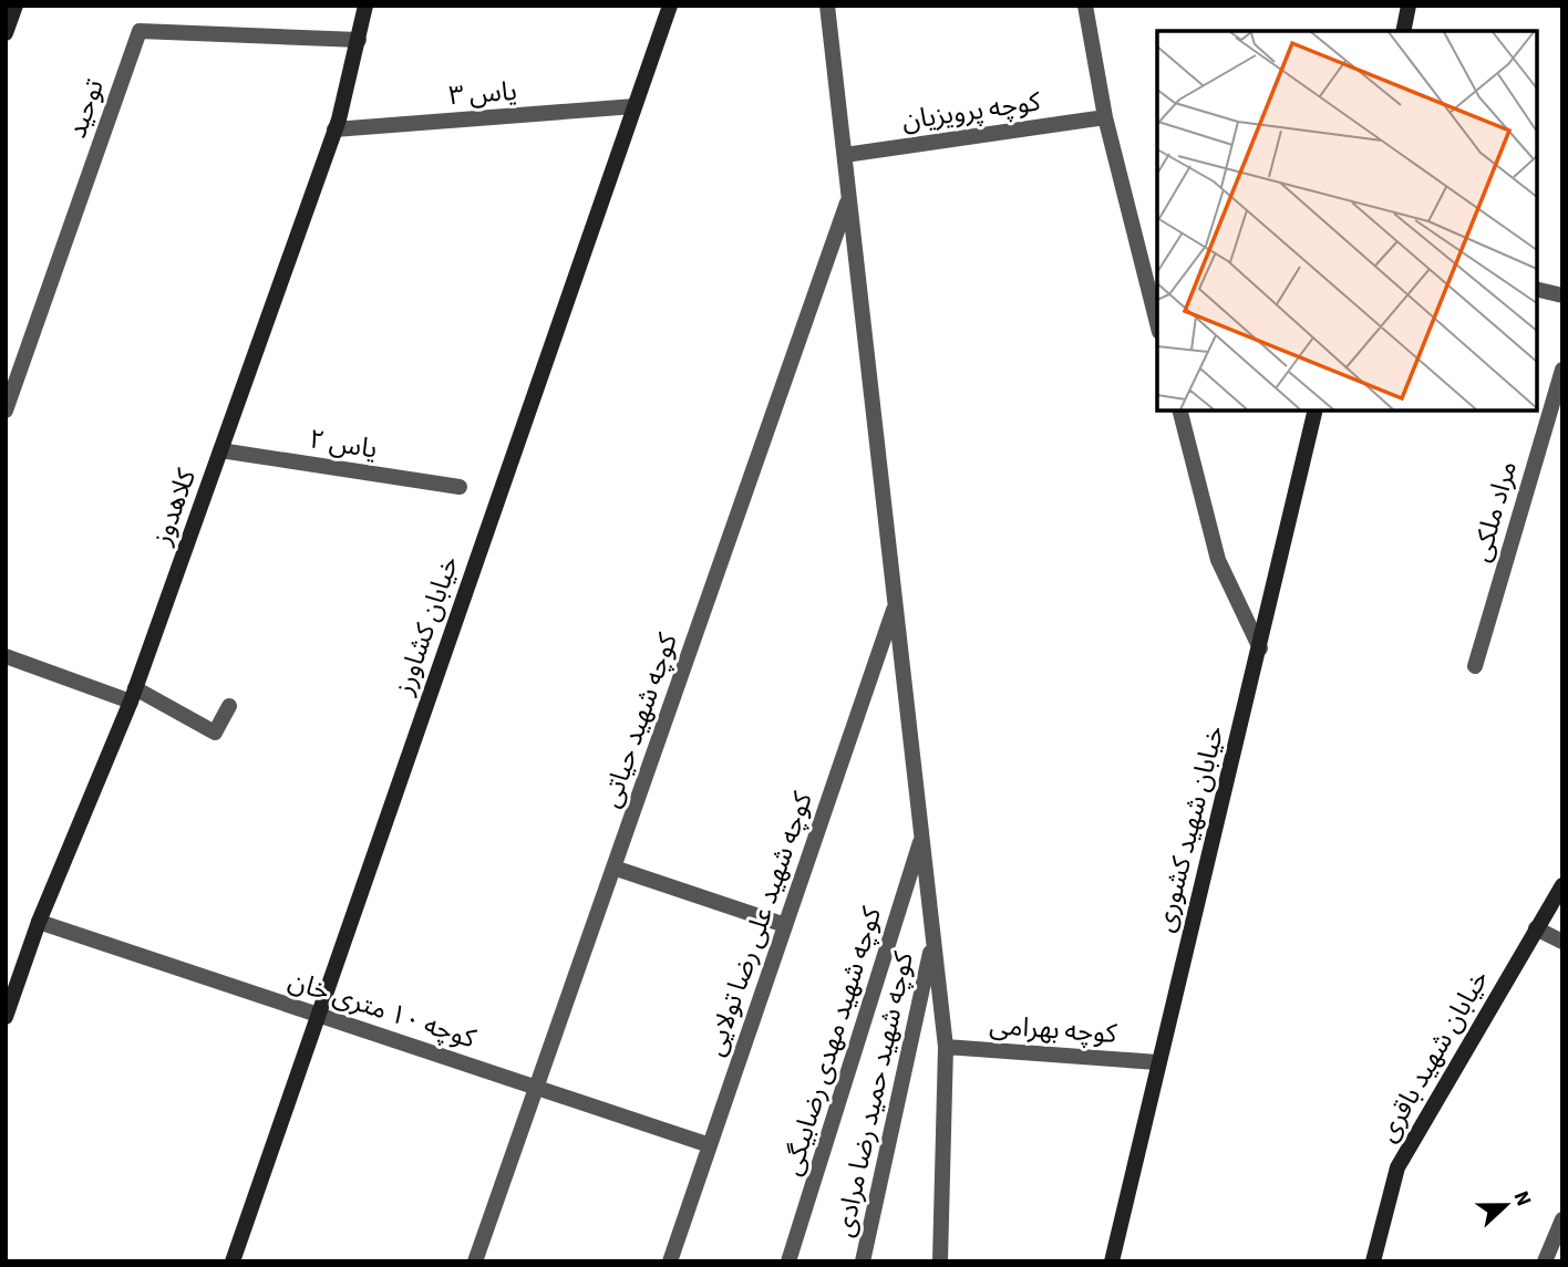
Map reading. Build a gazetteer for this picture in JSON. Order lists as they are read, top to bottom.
{
  "streets": {
    "street": [
      "یاس ۳",
      "توحید",
      "کوچه پرویزیان",
      "یاس ۲",
      "کلاهدوز",
      "مراد ملکی",
      "خیابان کشاورز",
      "کوچه شهید حیاتی",
      "خیابان شهید کشوری",
      "کوچه شهید علی رضا تولایی",
      "کوچه ۱۰ متری خان",
      "کوچه بهرامی",
      "کوچه شهید مهدی رضابیگی",
      "خیابان شهید باقری",
      "کوچه شهید حمید رضا مرادی"
    ]
  },
  "crossings": [
    ["یاس ۳", "کلاهدوز"],
    ["یاس ۳", "خیابان کشاورز"],
    ["توحید", "کلاهدوز"],
    ["یاس ۲", "کلاهدوز"],
    ["کلاهدوز", "کوچه ۱۰ متری خان"],
    ["خیابان کشاورز", "کوچه ۱۰ متری خان"],
    ["کوچه شهید حیاتی", "کوچه ۱۰ متری خان"],
    ["خیابان شهید کشوری", "کوچه بهرامی"],
    ["کوچه شهید علی رضا تولایی", "کوچه ۱۰ متری خان"]
  ],
  "north": "right"
}
